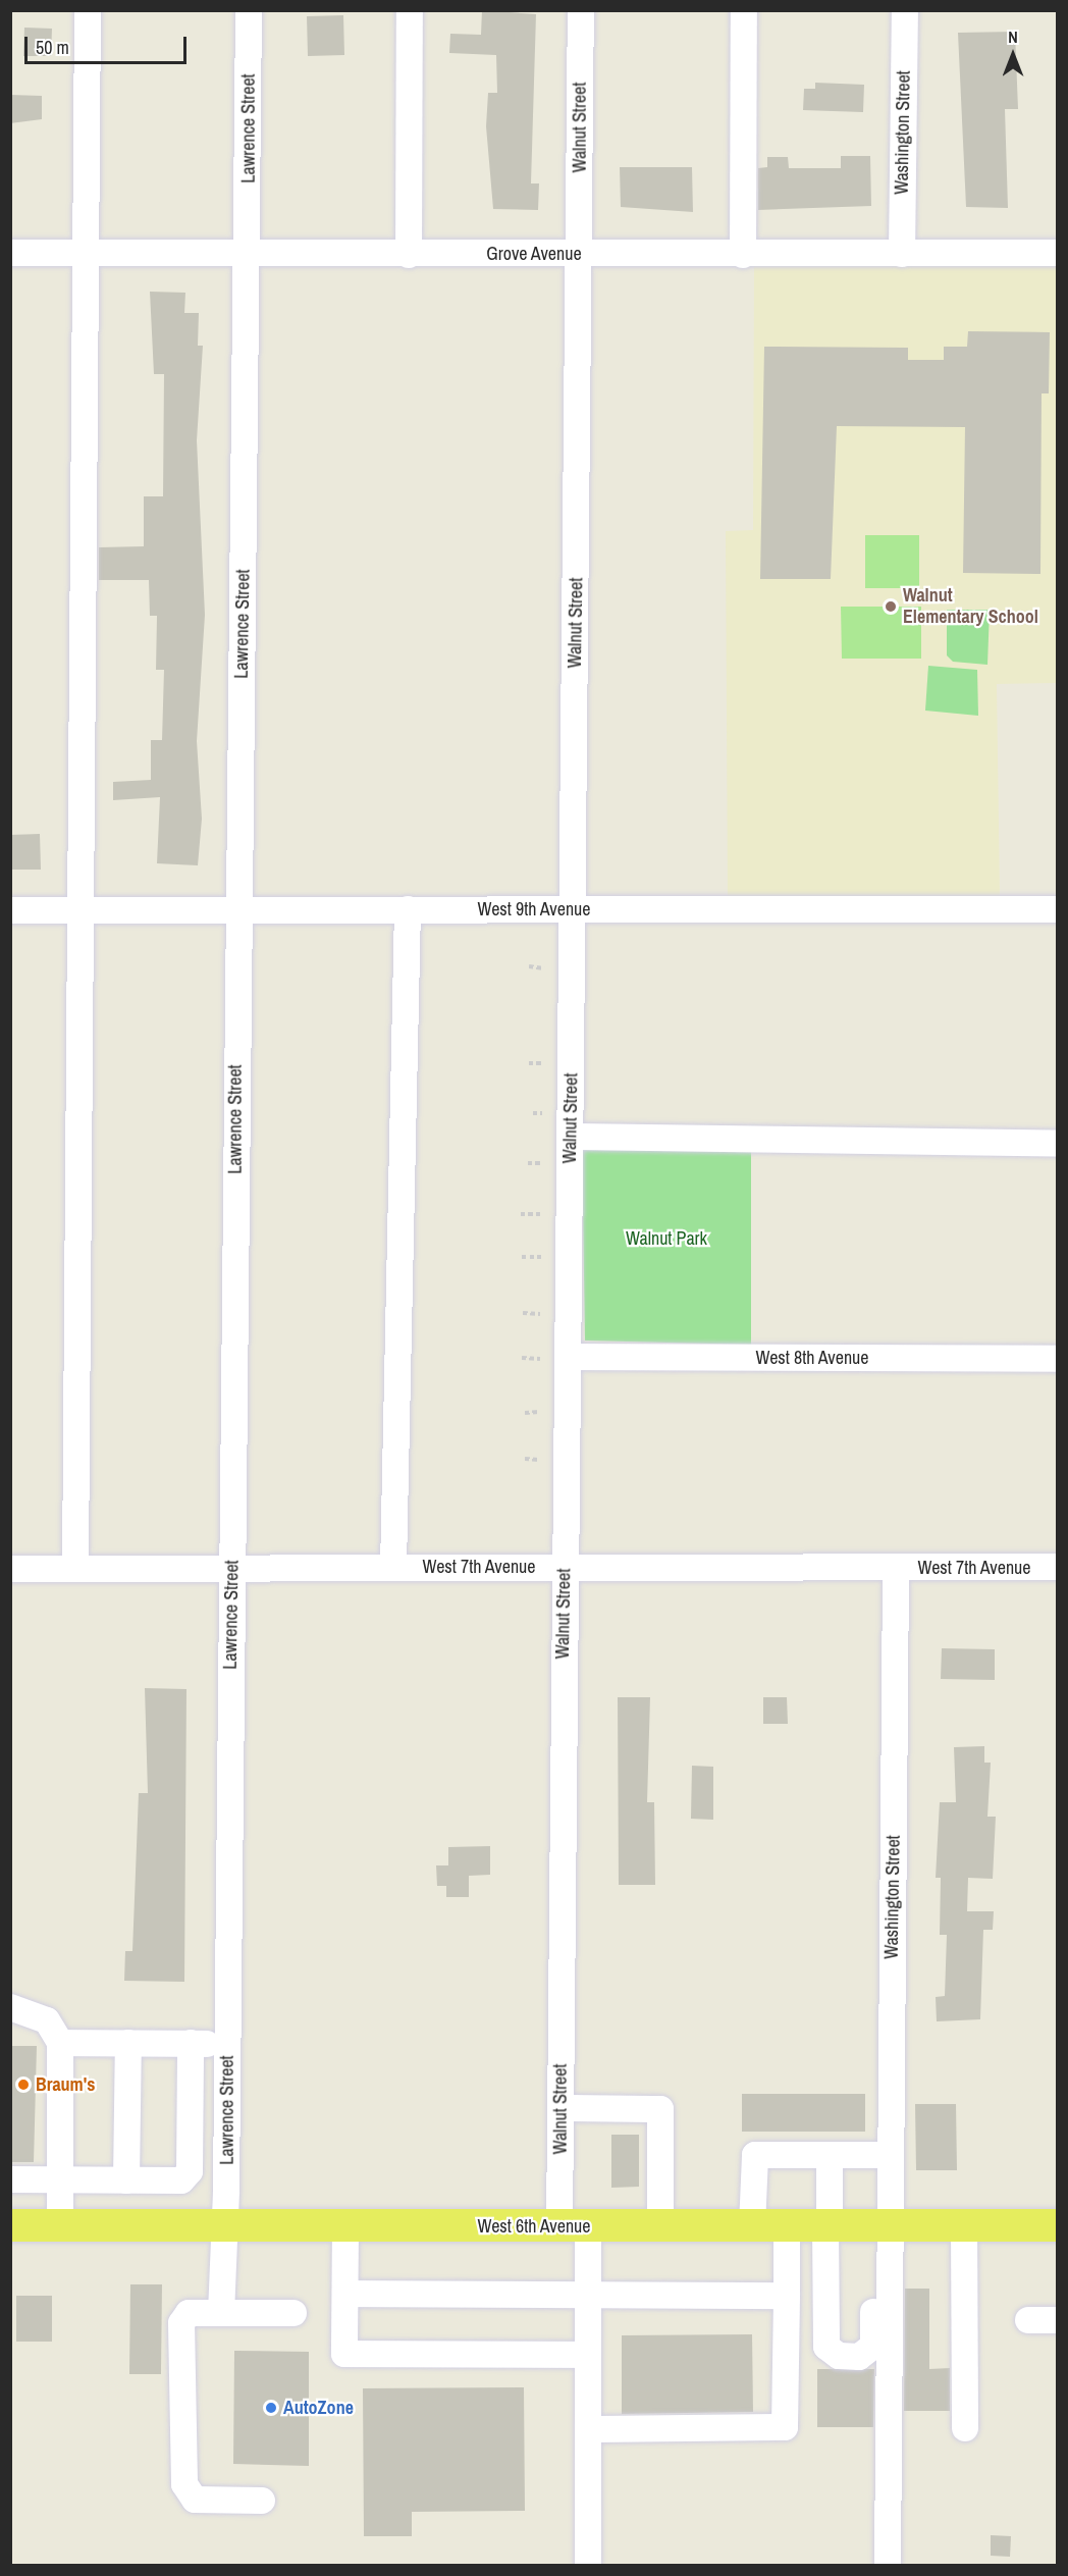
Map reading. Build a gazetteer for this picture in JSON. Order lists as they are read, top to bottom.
{
  "streets": {
    "main road": ["West 6th Avenue"],
    "street": [
      "Walnut Street",
      "Lawrence Street",
      "Washington Street",
      "Grove Avenue",
      "West 9th Avenue",
      "West 8th Avenue",
      "West 7th Avenue"
    ]
  },
  "crossings": [
    ["Walnut Street", "Grove Avenue"],
    ["Walnut Street", "West 9th Avenue"],
    ["Walnut Street", "West 8th Avenue"],
    ["Walnut Street", "West 7th Avenue"],
    ["Walnut Street", "West 6th Avenue"],
    ["Lawrence Street", "Grove Avenue"],
    ["Lawrence Street", "West 9th Avenue"],
    ["Lawrence Street", "West 7th Avenue"],
    ["Lawrence Street", "West 6th Avenue"],
    ["Washington Street", "Grove Avenue"],
    ["Washington Street", "West 7th Avenue"],
    ["Washington Street", "West 6th Avenue"]
  ],
  "parks": ["Walnut Park"],
  "places": ["Walnut Elementary School", "Braum's", "AutoZone"],
  "scale_bar": "50 m",
  "north": "top"
}
